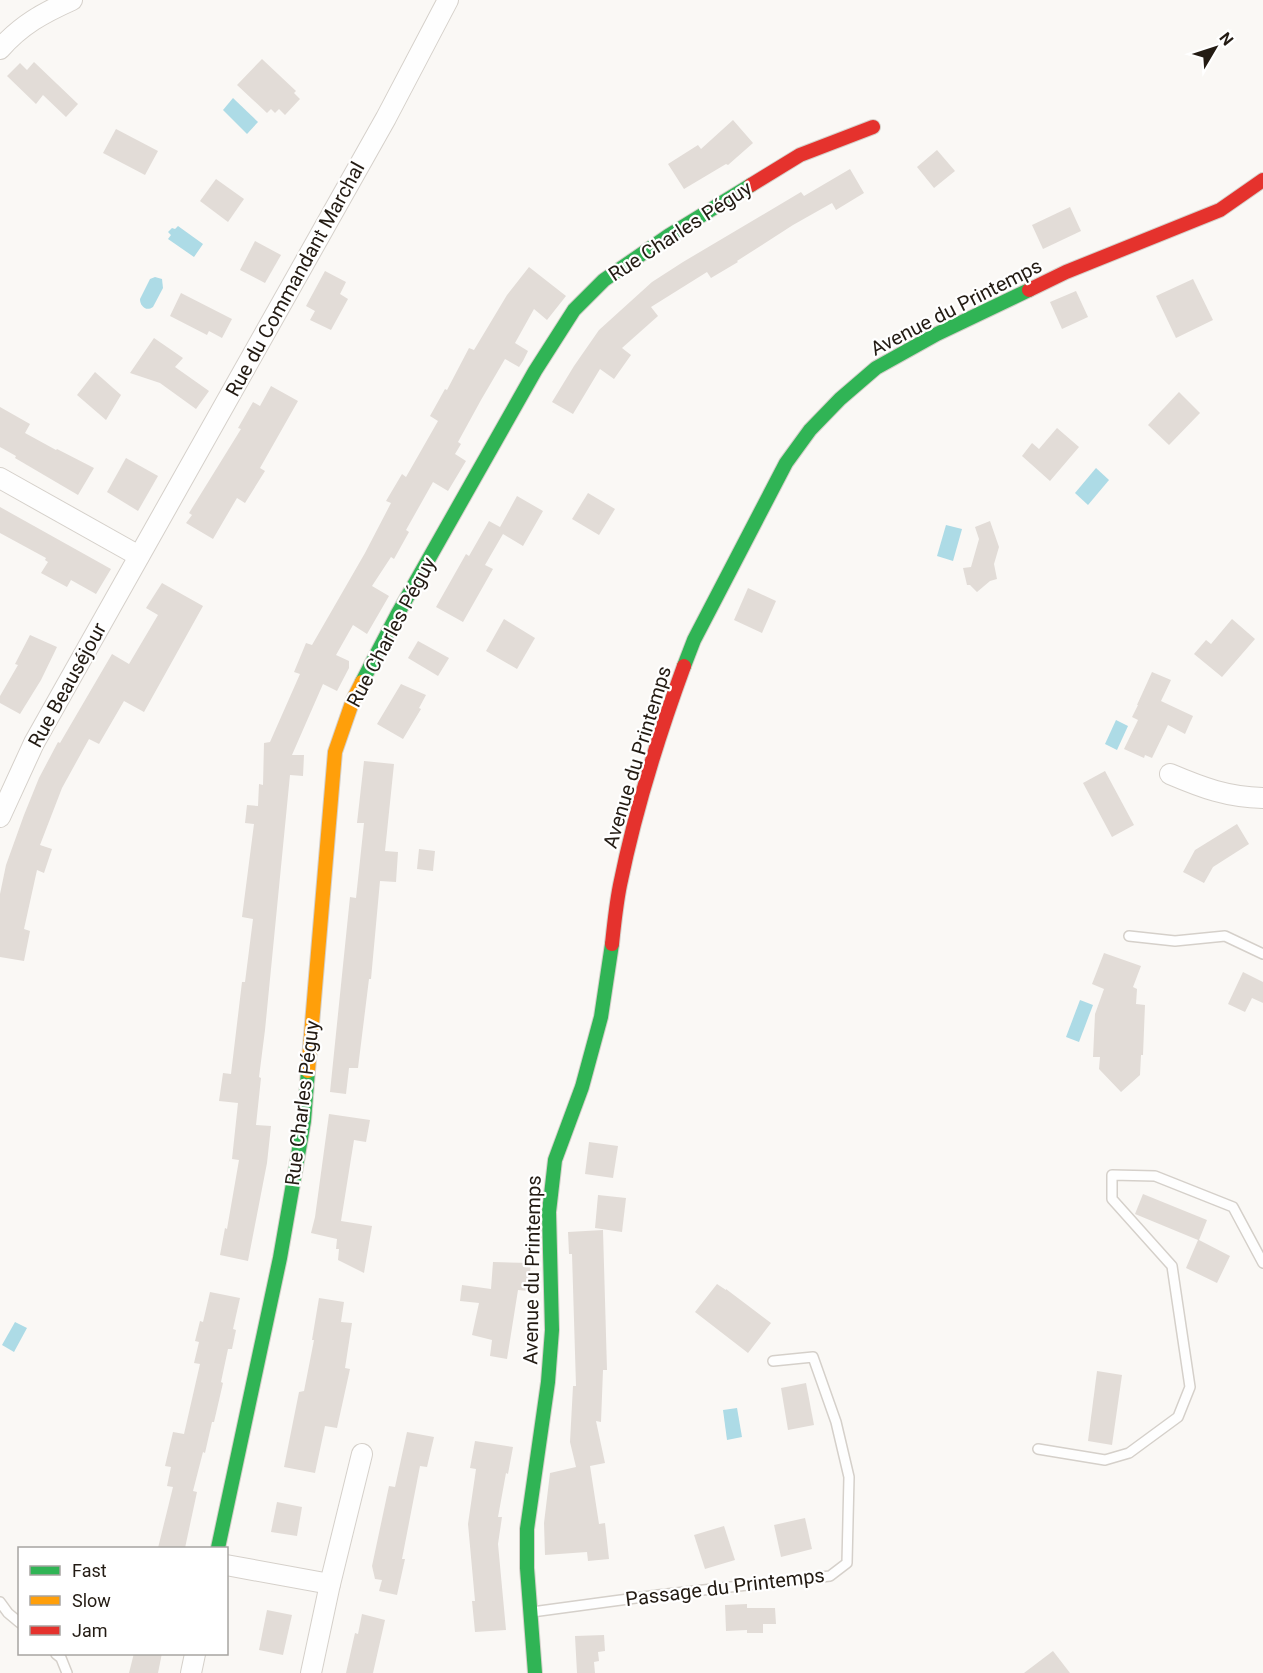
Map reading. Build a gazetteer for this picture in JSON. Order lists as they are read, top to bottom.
{
  "streets": {
    "street": [
      "Rue Charles Péguy",
      "Rue du Commandant Marchal",
      "Avenue du Printemps",
      "Rue Beauséjour"
    ],
    "lane": ["Passage du Printemps"]
  },
  "crossings": [
    ["Rue du Commandant Marchal", "Rue Beauséjour"],
    ["Avenue du Printemps", "Passage du Printemps"]
  ],
  "legend": ["Fast", "Slow", "Jam"],
  "north": "top right"
}
